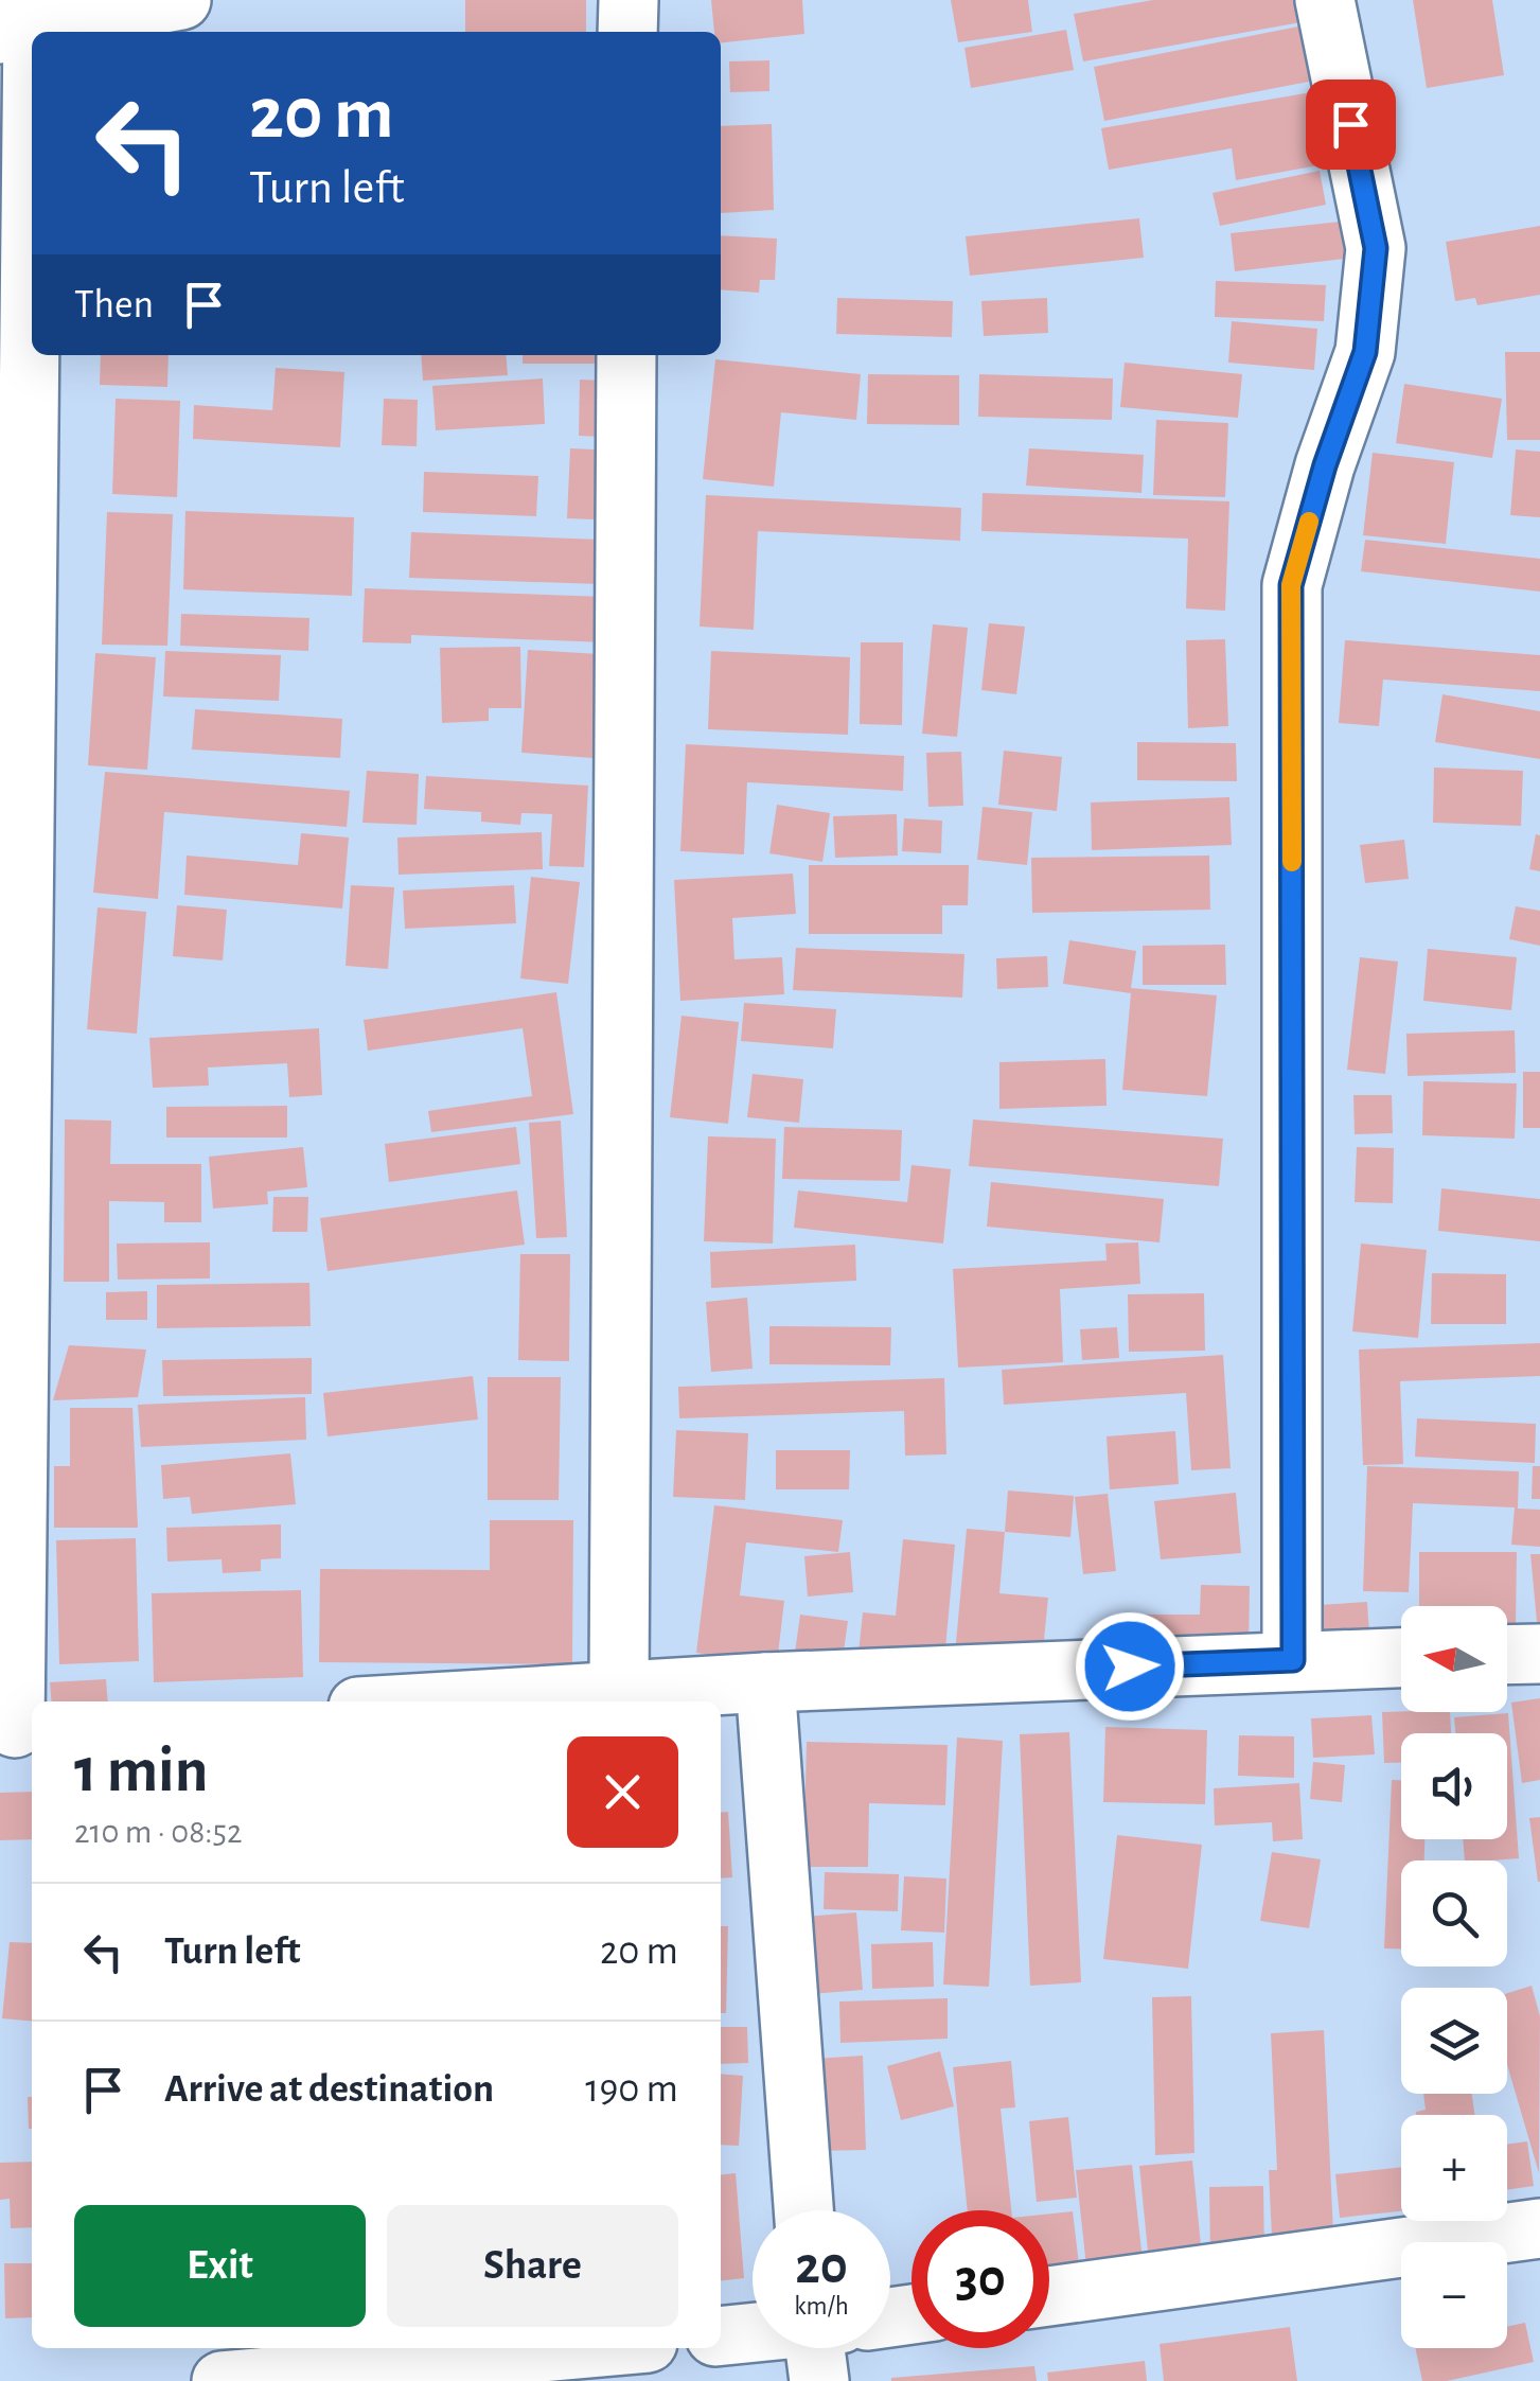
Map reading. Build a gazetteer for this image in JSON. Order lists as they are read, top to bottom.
{
  "north": "left",
  "page": {
    "turn": ["20 m", "Turn left"],
    "then": "Then",
    "map_buttons": ["+", "−"],
    "heading": ["1 min", "210 m · 08:52"],
    "list": [
      {
        "name": "Turn left",
        "value": "20 m"
      },
      {
        "name": "Arrive at destination",
        "value": "190 m"
      }
    ],
    "buttons": ["Exit", "Share"],
    "speed": "20 km/h",
    "limit": "30"
  }
}
